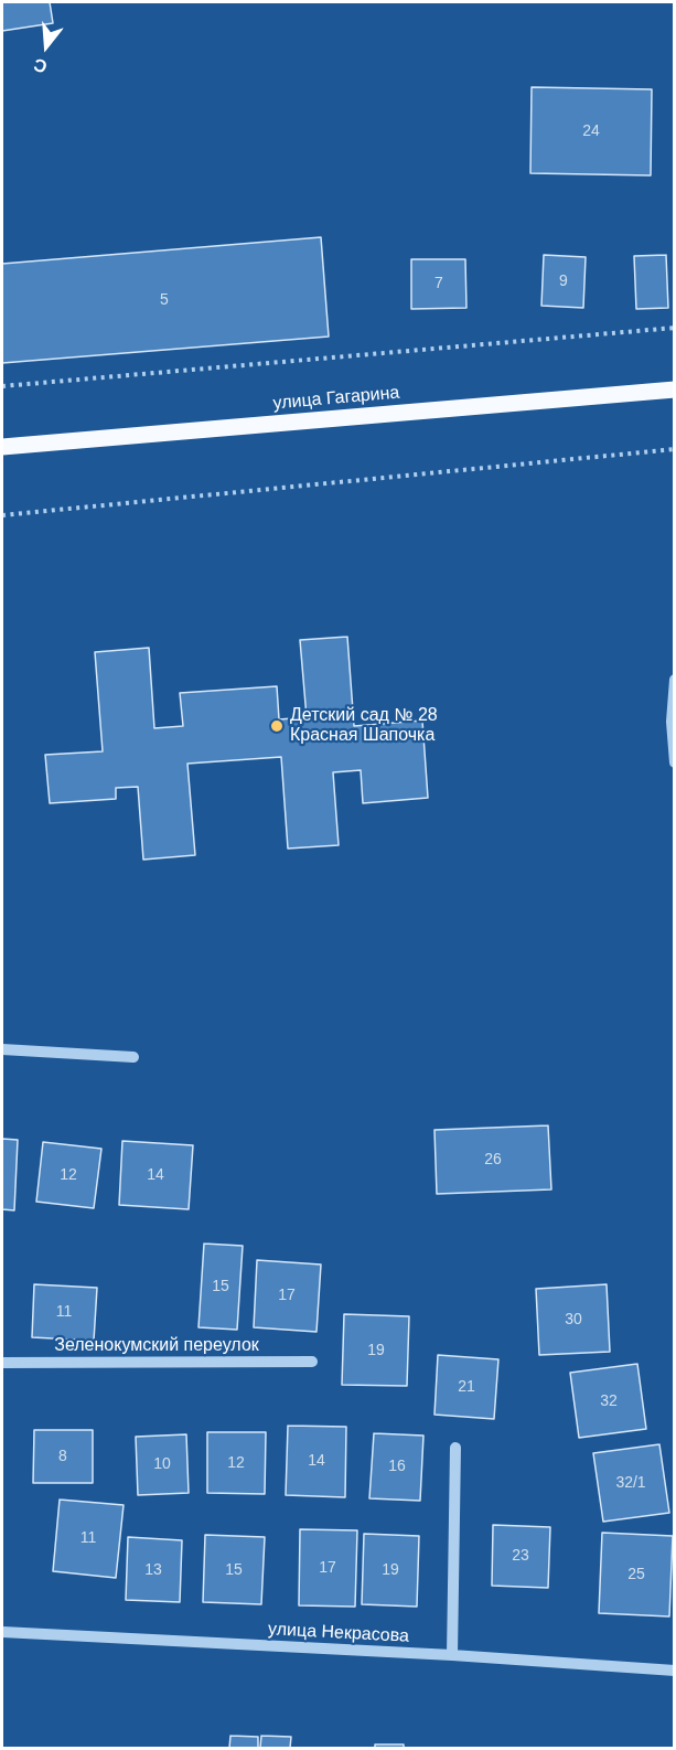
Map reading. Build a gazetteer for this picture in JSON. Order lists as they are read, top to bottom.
{
  "streets": {
    "main road": ["улица Гагарина"],
    "street": ["Зеленокумский переулок", "улица Некрасова"]
  },
  "places": ["Детский сад № 28 Красная Шапочка"],
  "house_numbers": [
    "24",
    "9",
    "7",
    "5",
    "26",
    "12",
    "14",
    "15",
    "17",
    "11",
    "30",
    "19",
    "21",
    "32",
    "8",
    "14",
    "12",
    "10",
    "16",
    "32/1",
    "11",
    "23",
    "17",
    "13",
    "15",
    "19",
    "25"
  ],
  "north": "bottom"
}
